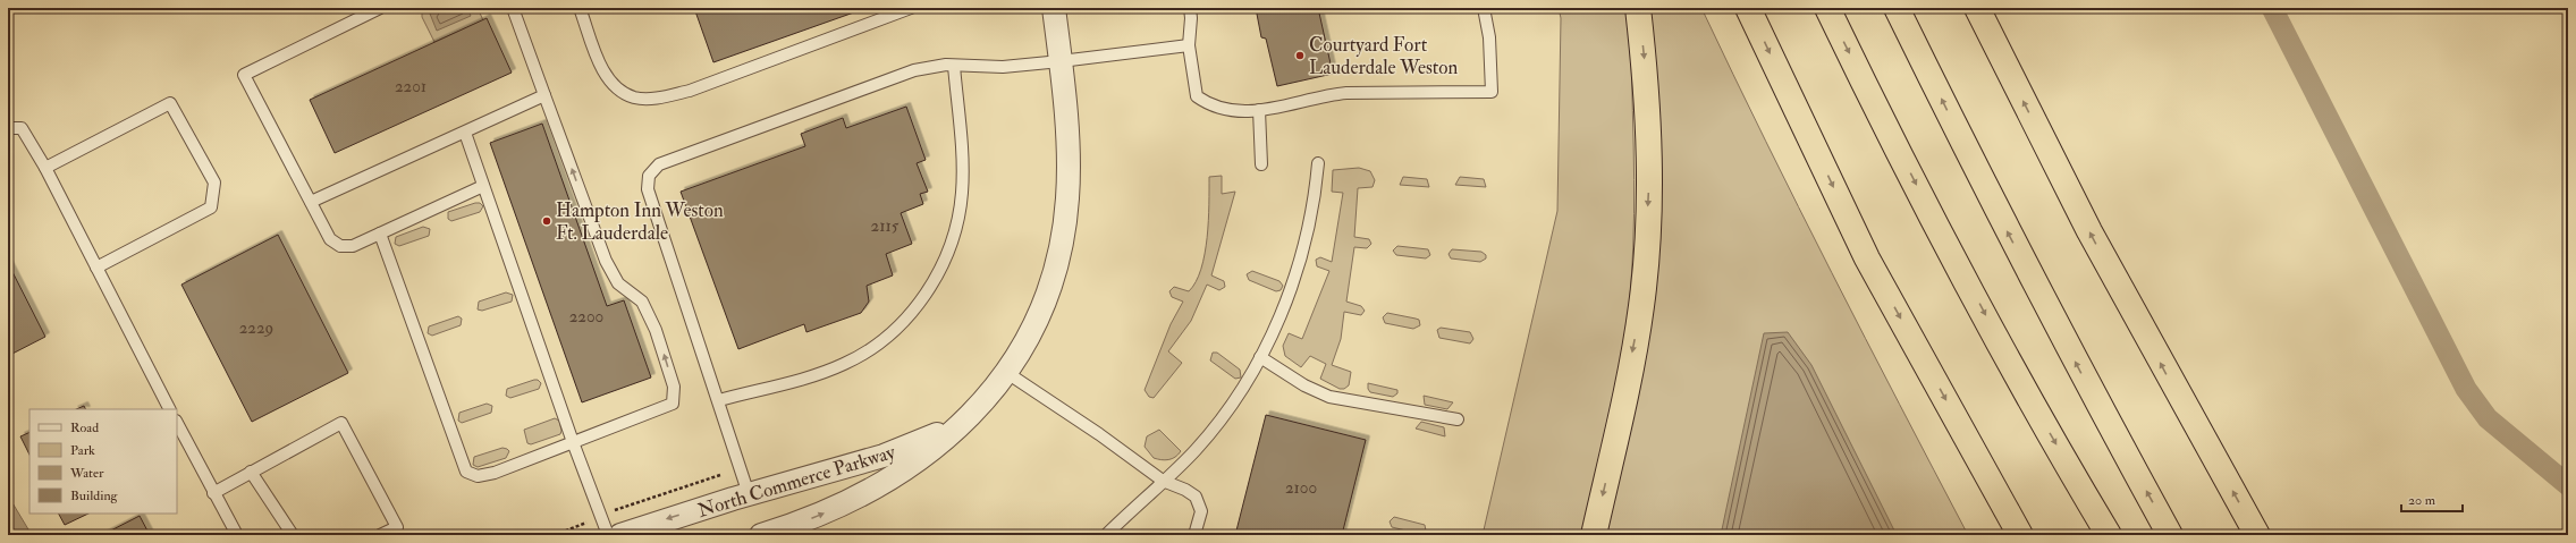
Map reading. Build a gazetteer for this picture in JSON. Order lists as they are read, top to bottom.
{
  "streets": {
    "street": ["North Commerce Parkway"]
  },
  "places": ["Courtyard Fort Lauderdale Weston", "Hampton Inn Weston Ft. Lauderdale"],
  "house_numbers": [
    "2201",
    "2115",
    "2200",
    "2229",
    "2100"
  ],
  "legend": [
    "Road",
    "Park",
    "Water",
    "Building"
  ],
  "scale_bar": "20 m"
}
